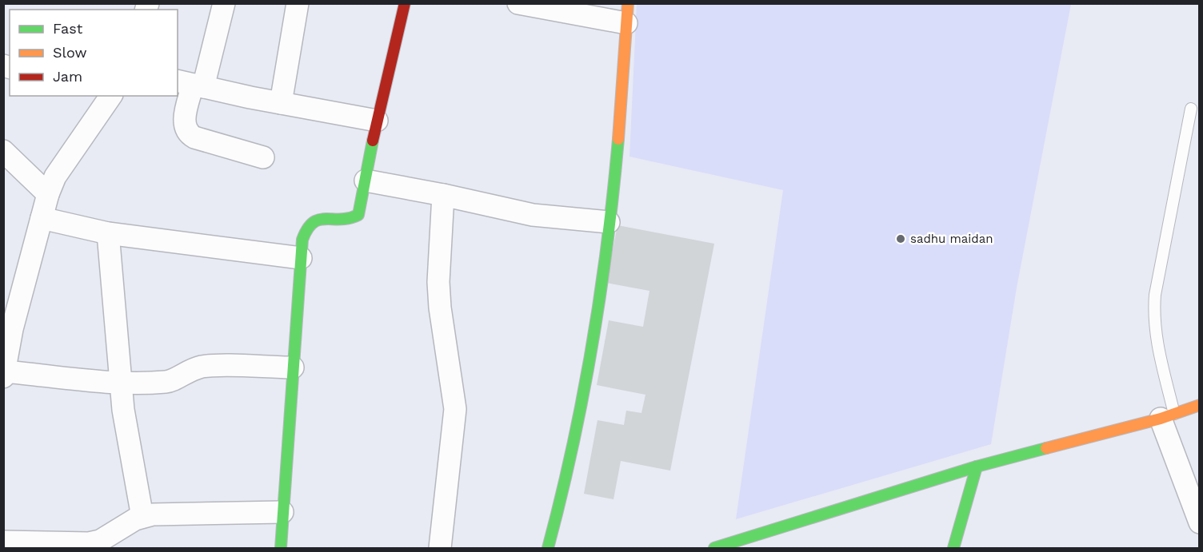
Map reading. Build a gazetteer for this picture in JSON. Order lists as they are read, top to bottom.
{
  "places": ["sadhu maidan"],
  "legend": ["Fast", "Slow", "Jam"]
}
